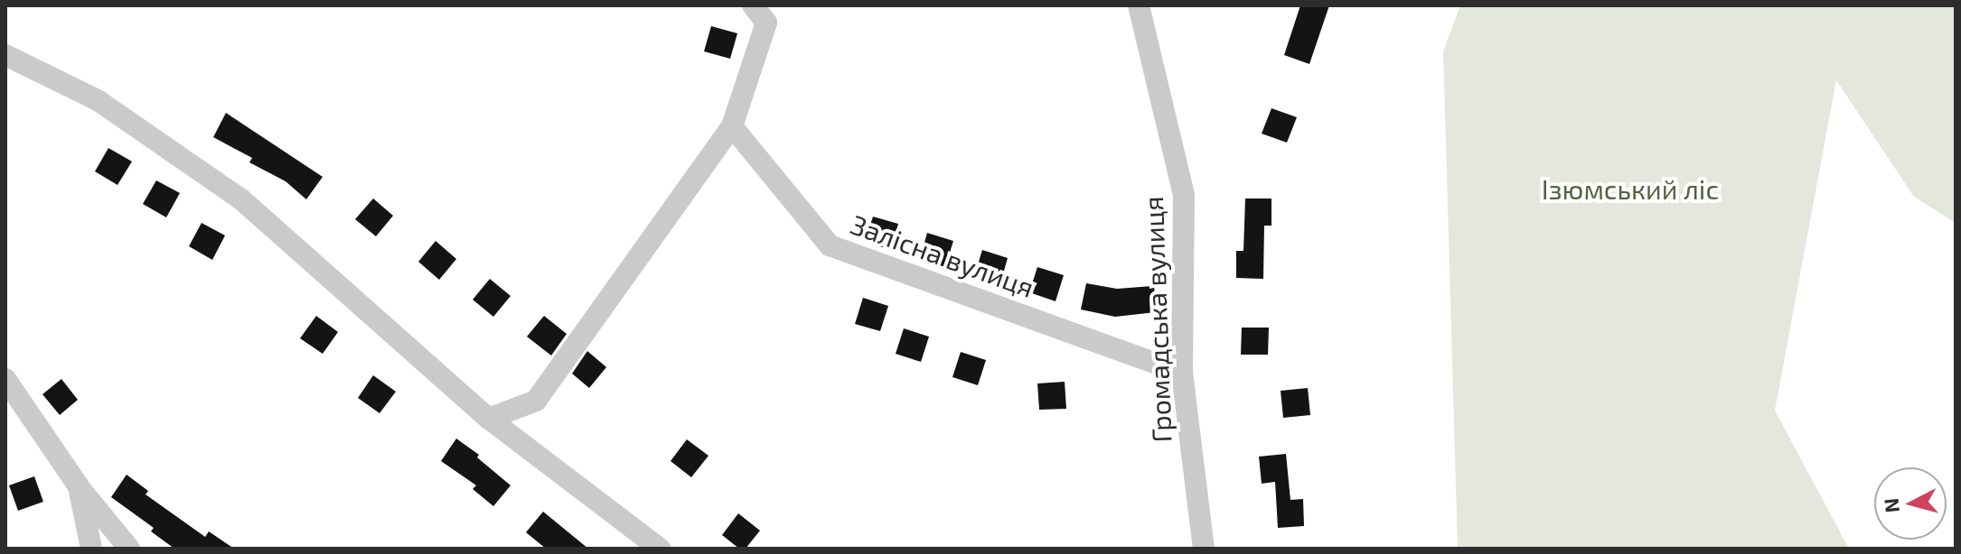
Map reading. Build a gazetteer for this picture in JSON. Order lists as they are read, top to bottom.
{
  "streets": {
    "street": ["Залісна вулиця", "Громадська вулиця"]
  },
  "crossings": [
    ["Залісна вулиця", "Громадська вулиця"]
  ],
  "parks": ["Ізюмський ліс"],
  "north": "left"
}
